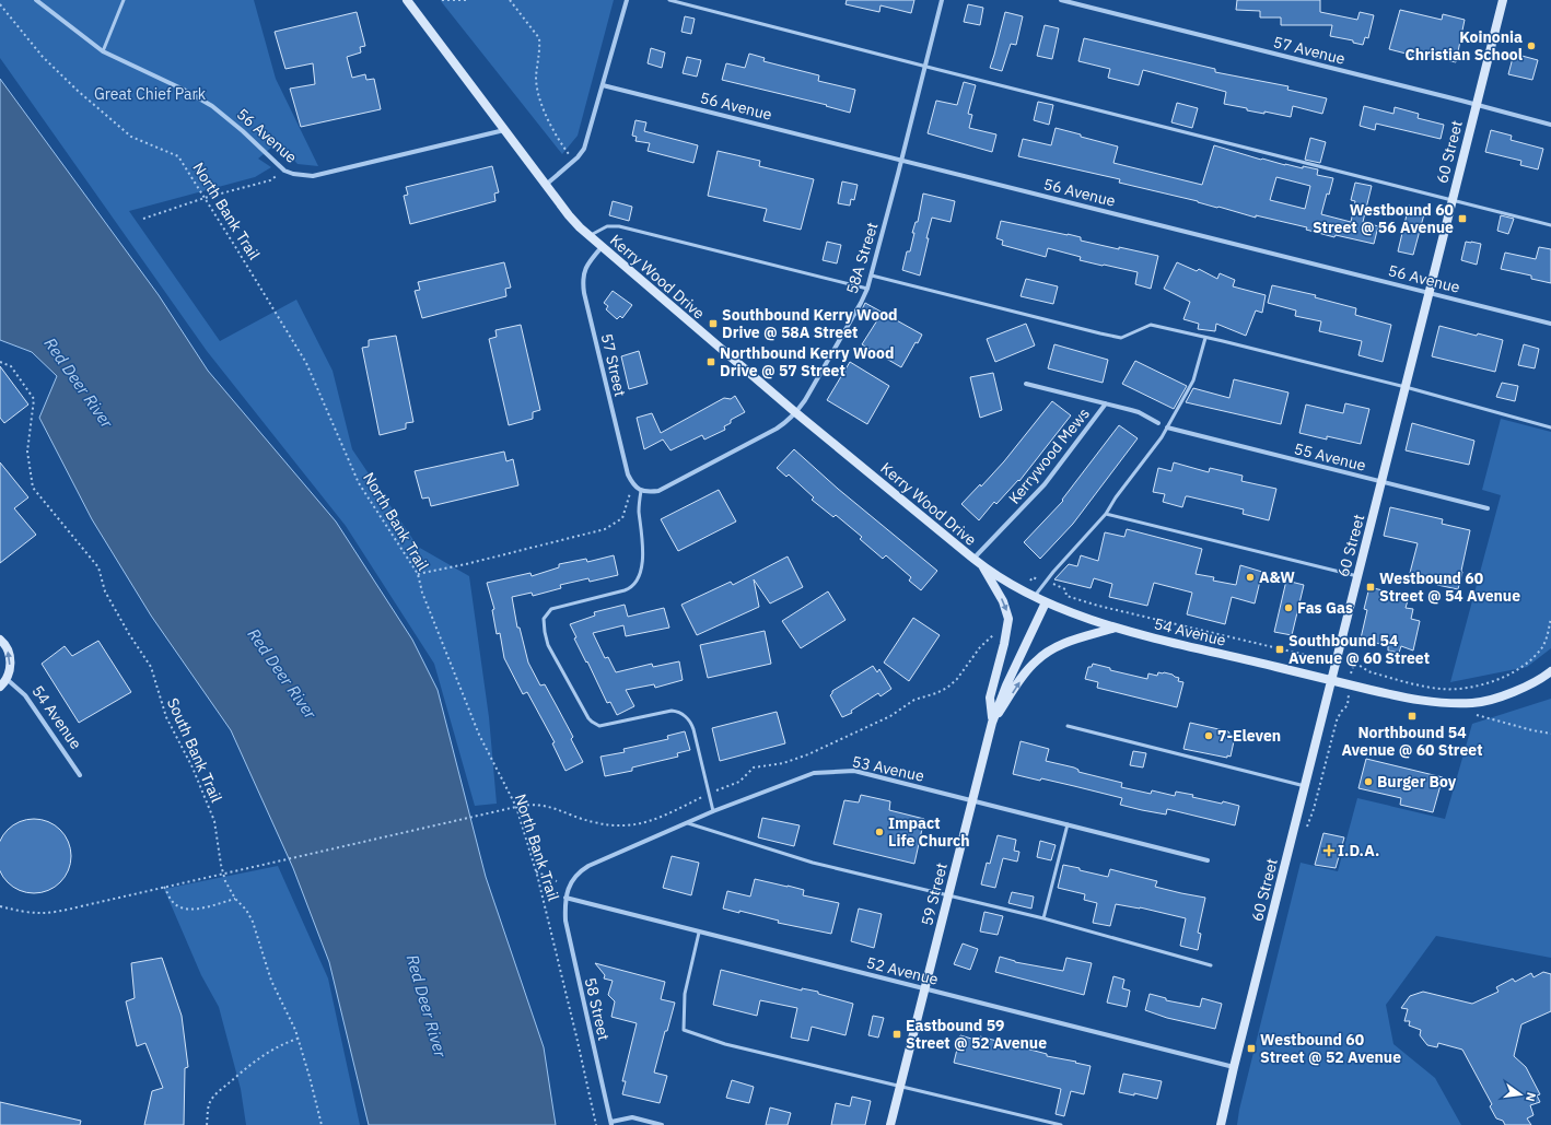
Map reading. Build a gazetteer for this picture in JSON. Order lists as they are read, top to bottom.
{
  "streets": {
    "street": [
      "57 Avenue",
      "56 Avenue",
      "60 Street",
      "58A Street",
      "Kerry Wood Drive",
      "57 Street",
      "Kerrywood Mews",
      "55 Avenue",
      "54 Avenue",
      "53 Avenue",
      "59 Street",
      "52 Avenue",
      "58 Street"
    ],
    "path": ["North Bank Trail", "South Bank Trail"]
  },
  "crossings": [
    ["57 Avenue", "60 Street"],
    ["56 Avenue", "60 Street"],
    ["56 Avenue", "58A Street"],
    ["56 Avenue", "Kerry Wood Drive"],
    ["60 Street", "55 Avenue"],
    ["60 Street", "54 Avenue"],
    ["60 Street", "52 Avenue"],
    ["58A Street", "Kerry Wood Drive"],
    ["58A Street", "57 Street"],
    ["Kerry Wood Drive", "57 Street"],
    ["Kerry Wood Drive", "Kerrywood Mews"],
    ["Kerry Wood Drive", "54 Avenue"],
    ["Kerry Wood Drive", "59 Street"],
    ["54 Avenue", "59 Street"],
    ["53 Avenue", "59 Street"],
    ["53 Avenue", "52 Avenue"],
    ["53 Avenue", "58 Street"],
    ["59 Street", "52 Avenue"],
    ["52 Avenue", "58 Street"]
  ],
  "water": ["Red Deer River"],
  "parks": ["Great Chief Park"],
  "places": {
    "other": [
      "Koinonia Christian School",
      "A&W",
      "Fas Gas",
      "7-Eleven",
      "Burger Boy",
      "Impact Life Church"
    ],
    "transit": [
      "Westbound 60 Street @ 56 Avenue",
      "Southbound Kerry Wood Drive @ 58A Street",
      "Northbound Kerry Wood Drive @ 57 Street",
      "Westbound 60 Street @ 54 Avenue",
      "Southbound 54 Avenue @ 60 Street",
      "Northbound 54 Avenue @ 60 Street",
      "Eastbound 59 Street @ 52 Avenue",
      "Westbound 60 Street @ 52 Avenue"
    ],
    "health": ["I.D.A."]
  },
  "north": "right"
}
